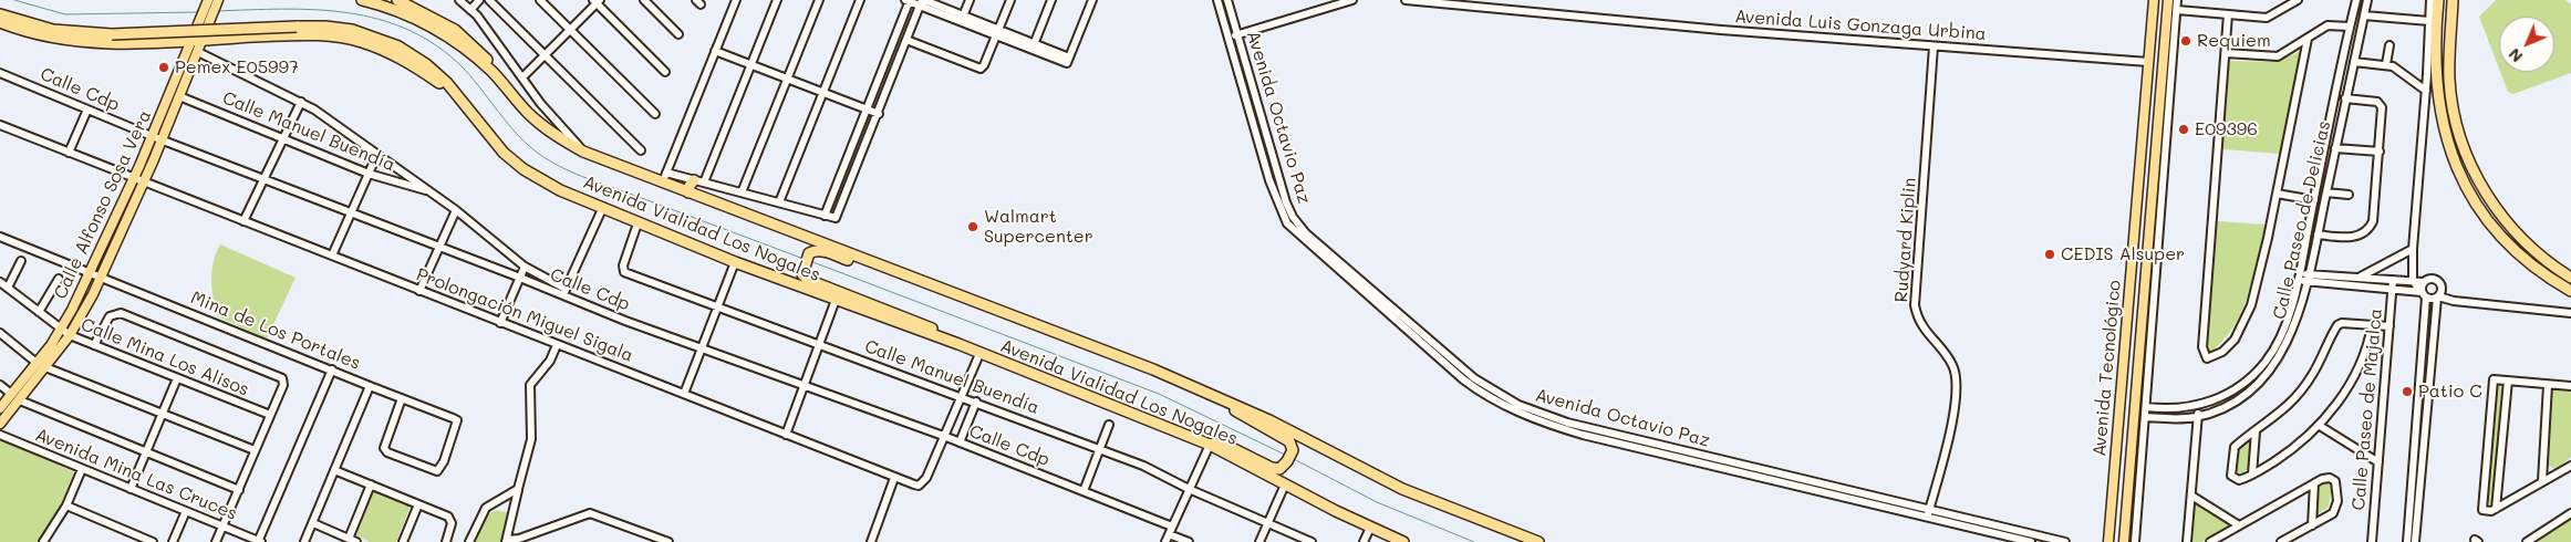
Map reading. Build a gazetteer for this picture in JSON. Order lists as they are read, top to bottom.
{
  "streets": {
    "highway": ["Avenida Vialidad Los Nogales"],
    "main road": ["Calle Alfonso Sosa Vera", "Avenida Tecnológico"],
    "street": [
      "Avenida Luis Gonzaga Urbina",
      "Calle Cdp",
      "Avenida Octavio Paz",
      "Calle Manuel Buendía",
      "Calle Paseo de Delicias",
      "Rudyard Kiplin",
      "Prolongación Miguel Sigala",
      "Mina de Los Portales",
      "Calle Mina Los Alisos",
      "Calle Paseo de Majalca",
      "Avenida Mina Las Cruces"
    ]
  },
  "crossings": [
    ["Avenida Luis Gonzaga Urbina", "Rudyard Kiplin"],
    ["Avenida Luis Gonzaga Urbina", "Avenida Tecnológico"],
    ["Calle Cdp", "Calle Alfonso Sosa Vera"],
    ["Calle Cdp", "Prolongación Miguel Sigala"],
    ["Avenida Octavio Paz", "Rudyard Kiplin"],
    ["Calle Manuel Buendía", "Calle Alfonso Sosa Vera"],
    ["Calle Manuel Buendía", "Avenida Vialidad Los Nogales"],
    ["Calle Alfonso Sosa Vera", "Prolongación Miguel Sigala"],
    ["Calle Alfonso Sosa Vera", "Mina de Los Portales"],
    ["Calle Alfonso Sosa Vera", "Calle Mina Los Alisos"]
  ],
  "places": [
    "Requiem",
    "Pemex E05997",
    "E09396",
    "Walmart Supercenter",
    "CEDIS Alsuper",
    "Patio C"
  ],
  "north": "bottom left"
}
